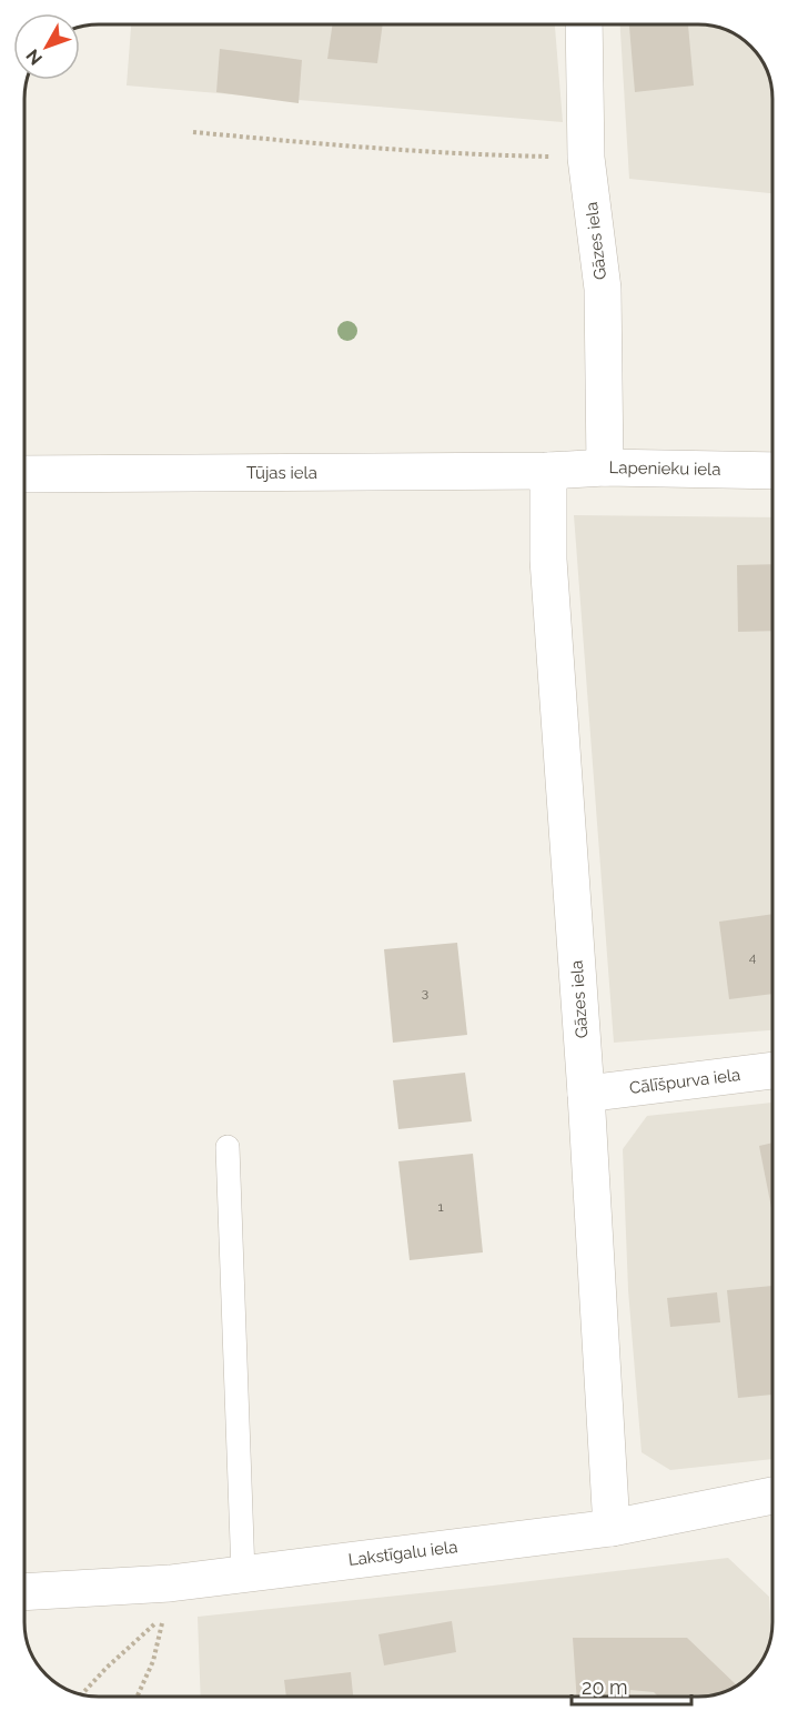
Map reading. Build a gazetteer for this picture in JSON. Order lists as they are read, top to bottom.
{
  "streets": {
    "street": [
      "Gāzes iela",
      "Lapenieku iela",
      "Tūjas iela",
      "Cālīšpurva iela",
      "Lakstīgalu iela"
    ]
  },
  "crossings": [
    ["Gāzes iela", "Lapenieku iela"],
    ["Gāzes iela", "Tūjas iela"],
    ["Gāzes iela", "Cālīšpurva iela"],
    ["Gāzes iela", "Lakstīgalu iela"],
    ["Lapenieku iela", "Tūjas iela"]
  ],
  "house_numbers": ["4", "3", "1"],
  "scale_bar": "20 m",
  "north": "bottom left"
}
